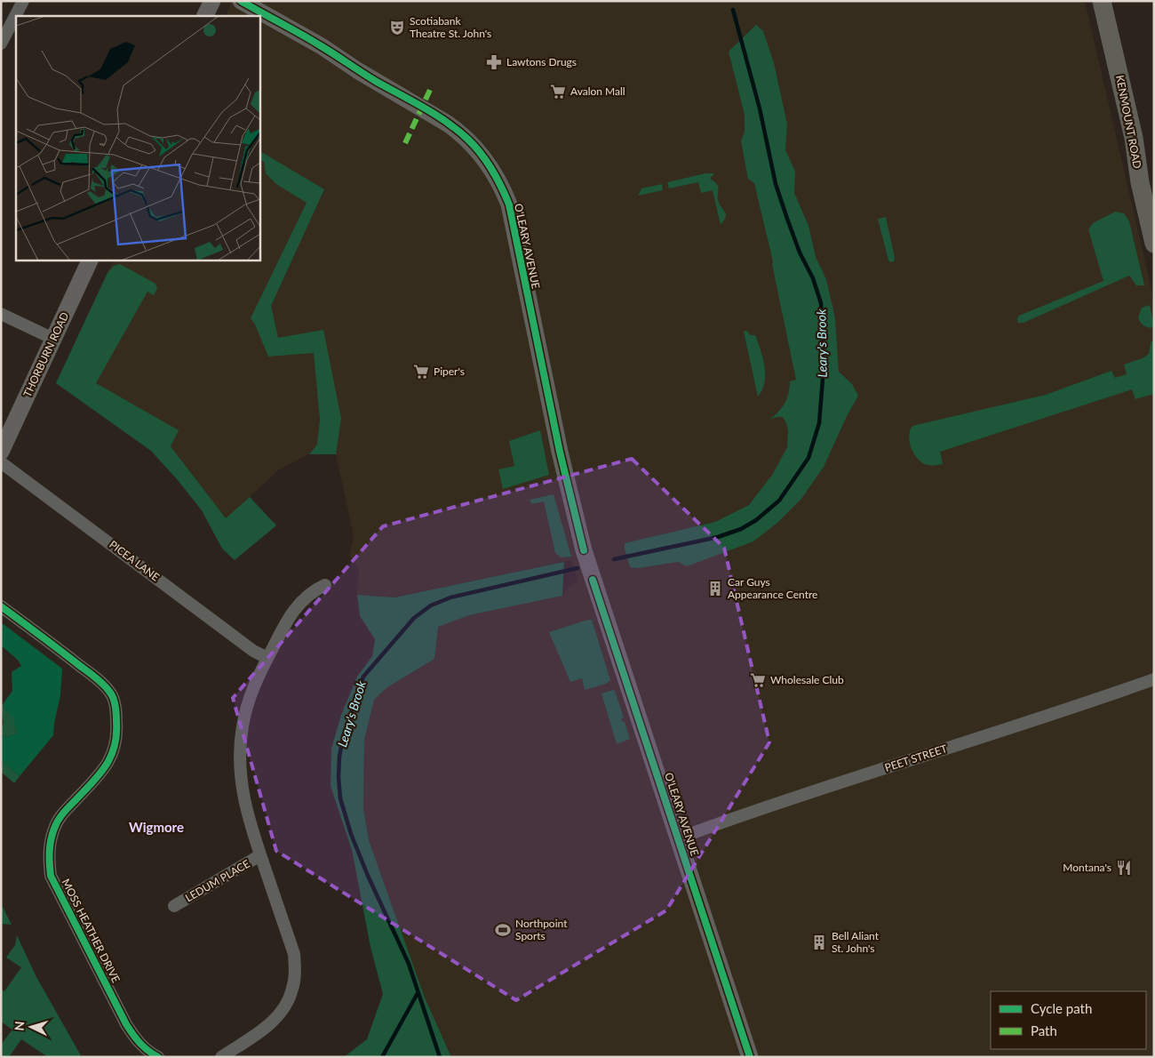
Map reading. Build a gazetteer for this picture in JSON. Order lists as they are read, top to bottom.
{
  "streets": {
    "main road": ["KENMOUNT ROAD"],
    "street": [
      "O'LEARY AVENUE",
      "THORBURN ROAD",
      "PICEA LANE",
      "PEET STREET",
      "LEDUM PLACE",
      "MOSS HEATHER DRIVE"
    ]
  },
  "crossings": [
    ["O'LEARY AVENUE", "PEET STREET"]
  ],
  "districts": ["Wigmore"],
  "water": ["Leary's Brook"],
  "places": {
    "theatre": ["Scotiabank Theatre St. John's"],
    "pharmacy": ["Lawtons Drugs"],
    "supermarket": ["Avalon Mall", "Piper's", "Wholesale Club"],
    "building": ["Car Guys Appearance Centre", "Bell Aliant St. John's"],
    "restaurant": ["Montana's"],
    "sports": ["Northpoint Sports"]
  },
  "legend": ["Cycle path", "Path"],
  "north": "left"
}
